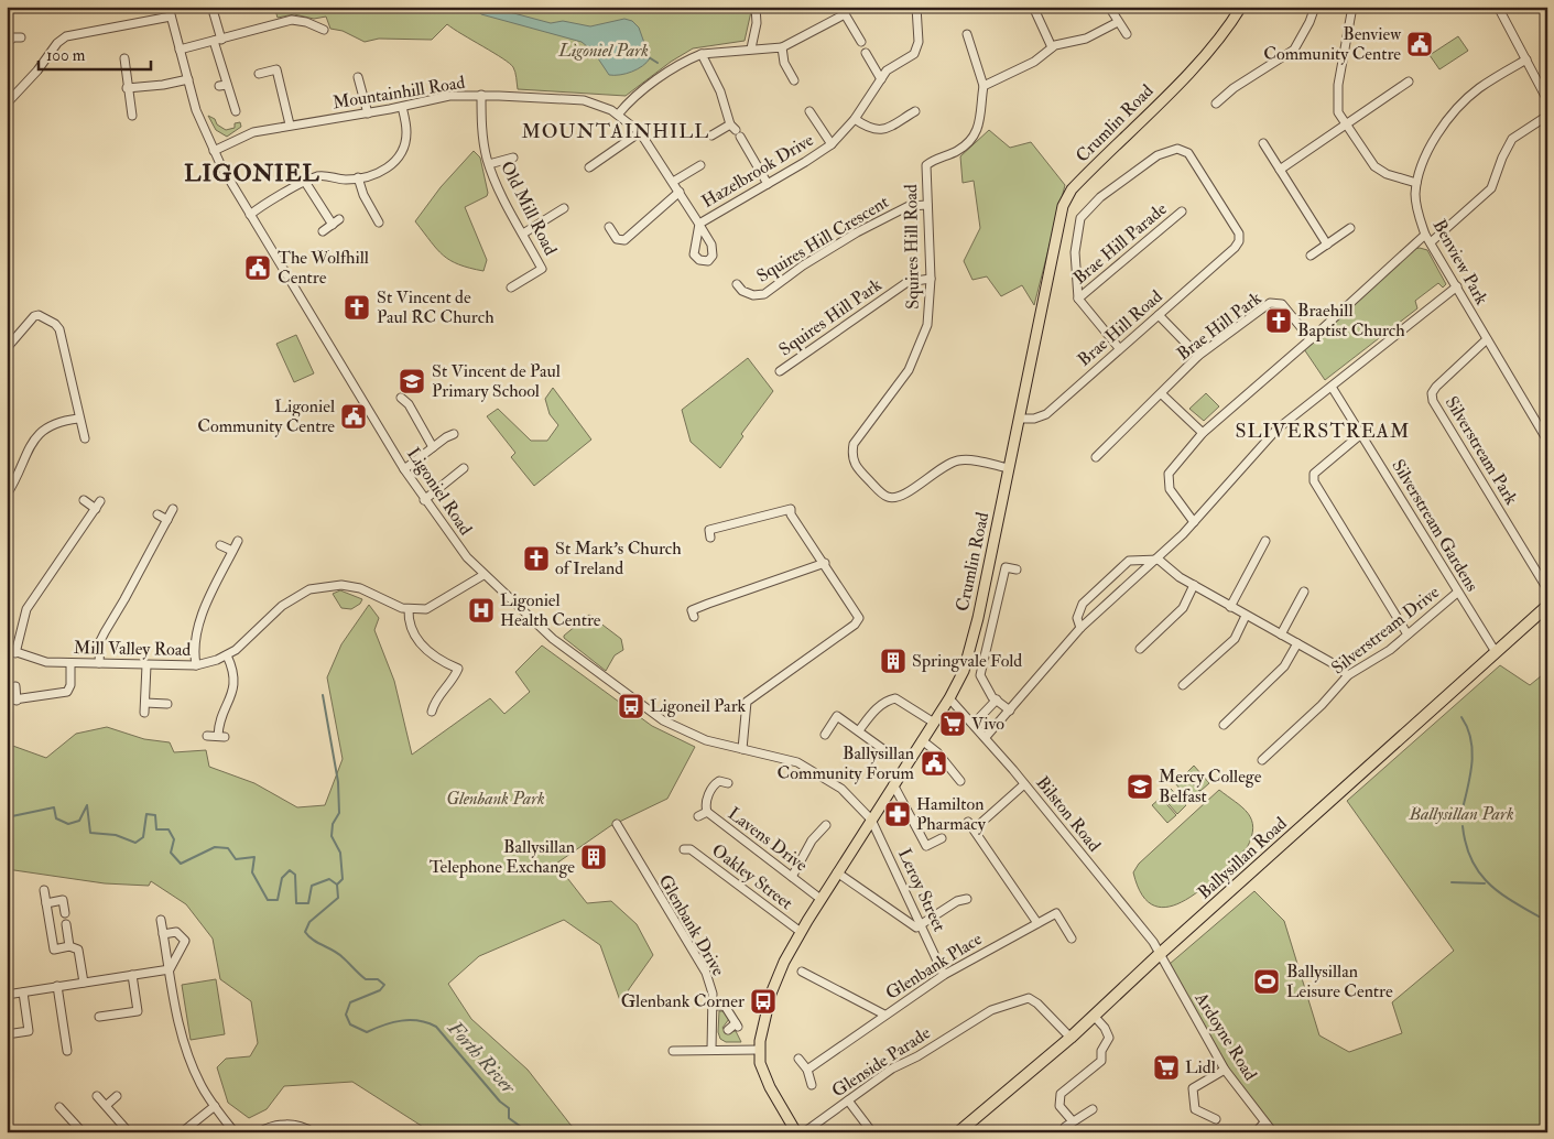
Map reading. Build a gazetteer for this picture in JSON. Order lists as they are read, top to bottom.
{
  "streets": {
    "highway": ["Ballysillan Road"],
    "main road": ["Crumlin Road"],
    "street": [
      "Mountainhill Road",
      "Hazelbrook Drive",
      "Old Mill Road",
      "Squires Hill Crescent",
      "Brae Hill Parade",
      "Squires Hill Road",
      "Benview Park",
      "Squires Hill Park",
      "Brae Hill Park",
      "Brae Hill Road",
      "Silverstream Park",
      "Ligoniel Road",
      "Silverstream Gardens",
      "Silverstream Drive",
      "Mill Valley Road",
      "Bilston Road",
      "Lavens Drive",
      "Oakley Street",
      "Leroy Street",
      "Glenbank Drive",
      "Glenbank Place",
      "Ardoyne Road",
      "Glenside Parade"
    ]
  },
  "crossings": [
    ["Mountainhill Road", "Hazelbrook Drive"],
    ["Mountainhill Road", "Old Mill Road"],
    ["Mountainhill Road", "Ligoniel Road"],
    ["Crumlin Road", "Squires Hill Road"],
    ["Crumlin Road", "Brae Hill Road"],
    ["Crumlin Road", "Ligoniel Road"],
    ["Crumlin Road", "Bilston Road"],
    ["Crumlin Road", "Lavens Drive"],
    ["Crumlin Road", "Oakley Street"],
    ["Crumlin Road", "Leroy Street"],
    ["Squires Hill Crescent", "Squires Hill Road"],
    ["Brae Hill Parade", "Brae Hill Road"],
    ["Squires Hill Road", "Squires Hill Park"],
    ["Benview Park", "Silverstream Park"],
    ["Ligoniel Road", "Leroy Street"],
    ["Silverstream Gardens", "Silverstream Drive"],
    ["Silverstream Gardens", "Ballysillan Road"],
    ["Bilston Road", "Ballysillan Road"],
    ["Bilston Road", "Ardoyne Road"],
    ["Ballysillan Road", "Ardoyne Road"],
    ["Ballysillan Road", "Glenside Parade"],
    ["Leroy Street", "Glenbank Place"]
  ],
  "districts": ["MOUNTAINHILL", "LIGONIEL", "SLIVERSTREAM"],
  "water": ["Forth River"],
  "parks": ["Ligoniel Park", "Glenbank Park", "Ballysillan Park"],
  "places": {
    "public building": [
      "Benview Community Centre",
      "The Wolfhill Centre",
      "Ligoniel Community Centre",
      "Ballysillan Community Forum"
    ],
    "church": ["St Vincent de Paul RC Church", "Braehill Baptist Church", "St Mark's Church of Ireland"],
    "school or university": ["St Vincent de Paul Primary School", "Mercy College Belfast"],
    "hospital": ["Ligoniel Health Centre"],
    "building": ["Springvale Fold", "Ballysillan Telephone Exchange"],
    "bus stop": ["Ligoneil Park", "Glenbank Corner"],
    "supermarket": ["Vivo", "Lidl"],
    "pharmacy": ["Hamilton Pharmacy"],
    "sports": ["Ballysillan Leisure Centre"]
  },
  "scale_bar": "100 m"
}
